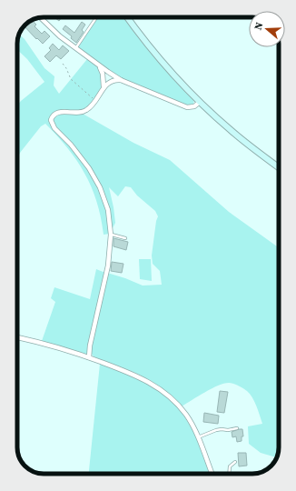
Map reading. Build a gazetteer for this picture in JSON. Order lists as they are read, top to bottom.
{
  "north": "left"
}
